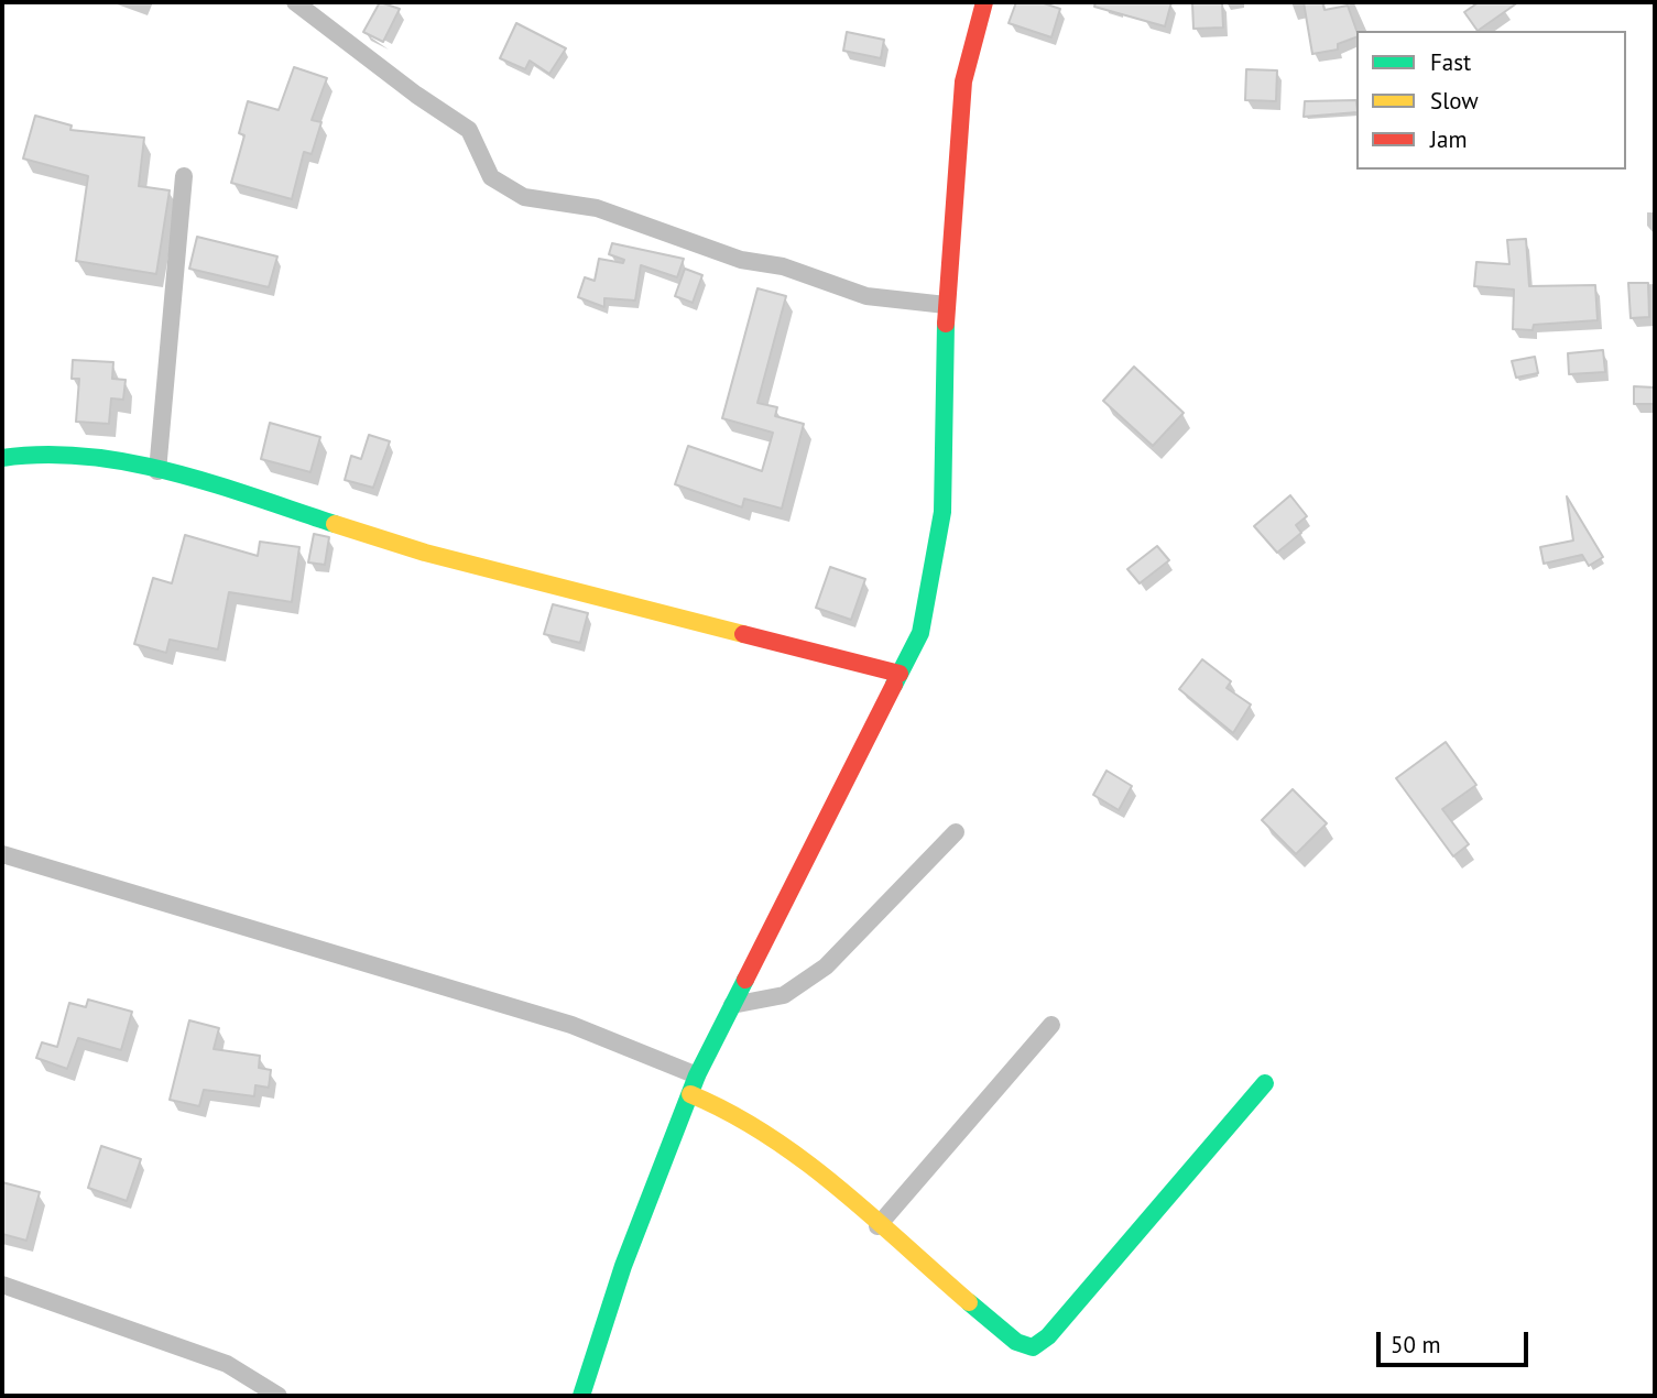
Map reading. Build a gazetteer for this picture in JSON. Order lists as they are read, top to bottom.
{
  "legend": ["Fast", "Slow", "Jam"],
  "scale_bar": "50 m"
}
